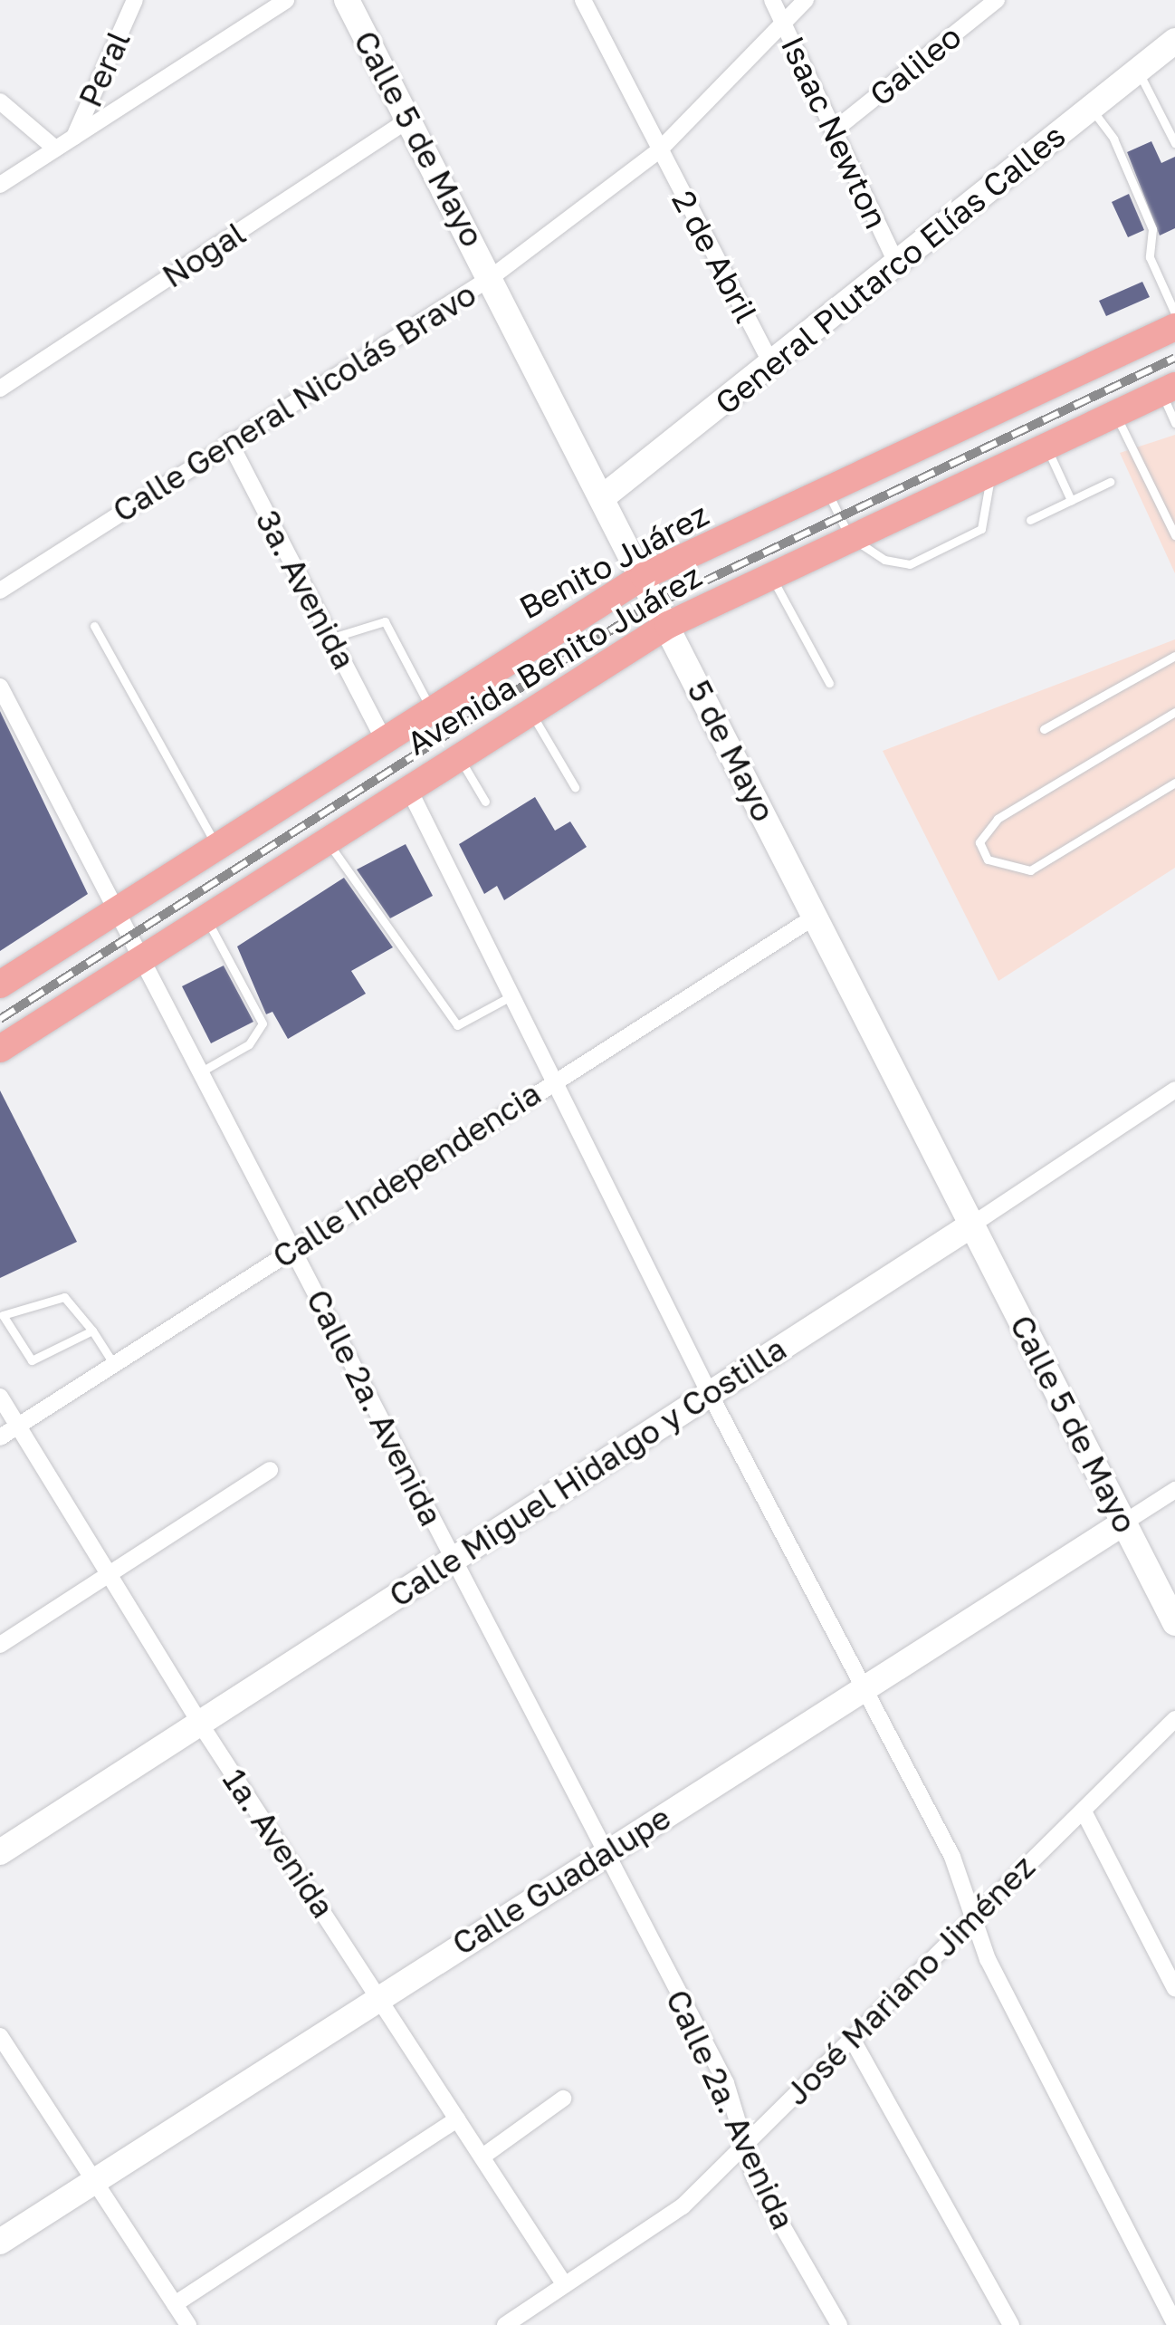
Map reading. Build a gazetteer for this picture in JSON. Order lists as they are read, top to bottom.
{
  "streets": {
    "main road": ["Benito Juárez", "Avenida Benito Juárez"],
    "street": [
      "Galileo",
      "Peral",
      "Isaac Newton",
      "Calle 5 de Mayo",
      "Nogal",
      "2 de Abril",
      "General Plutarco Elías Calles",
      "Calle General Nicolás Bravo",
      "3a. Avenida",
      "5 de Mayo",
      "Calle Independencia",
      "Calle 2a. Avenida",
      "Calle Miguel Hidalgo y Costilla",
      "1a. Avenida",
      "Calle Guadalupe",
      "José Mariano Jiménez"
    ]
  },
  "crossings": [
    ["Galileo", "Isaac Newton"],
    ["Isaac Newton", "General Plutarco Elías Calles"],
    ["Isaac Newton", "Calle General Nicolás Bravo"],
    ["Calle 5 de Mayo", "Nogal"],
    ["Calle 5 de Mayo", "Calle General Nicolás Bravo"],
    ["Calle 5 de Mayo", "5 de Mayo"],
    ["Calle 5 de Mayo", "Calle Miguel Hidalgo y Costilla"],
    ["Calle 5 de Mayo", "Calle Guadalupe"],
    ["2 de Abril", "General Plutarco Elías Calles"],
    ["2 de Abril", "Calle General Nicolás Bravo"],
    ["General Plutarco Elías Calles", "5 de Mayo"],
    ["Calle General Nicolás Bravo", "3a. Avenida"],
    ["Calle General Nicolás Bravo", "5 de Mayo"],
    ["Benito Juárez", "3a. Avenida"],
    ["Benito Juárez", "5 de Mayo"],
    ["Benito Juárez", "Calle 2a. Avenida"],
    ["Avenida Benito Juárez", "5 de Mayo"],
    ["Avenida Benito Juárez", "Calle 2a. Avenida"],
    ["5 de Mayo", "Calle Independencia"],
    ["5 de Mayo", "Calle Miguel Hidalgo y Costilla"],
    ["Calle Independencia", "Calle 2a. Avenida"],
    ["Calle Independencia", "1a. Avenida"],
    ["Calle 2a. Avenida", "Calle Miguel Hidalgo y Costilla"],
    ["Calle 2a. Avenida", "Calle Guadalupe"],
    ["Calle 2a. Avenida", "José Mariano Jiménez"],
    ["Calle Miguel Hidalgo y Costilla", "1a. Avenida"],
    ["1a. Avenida", "Calle Guadalupe"],
    ["1a. Avenida", "José Mariano Jiménez"]
  ]
}
